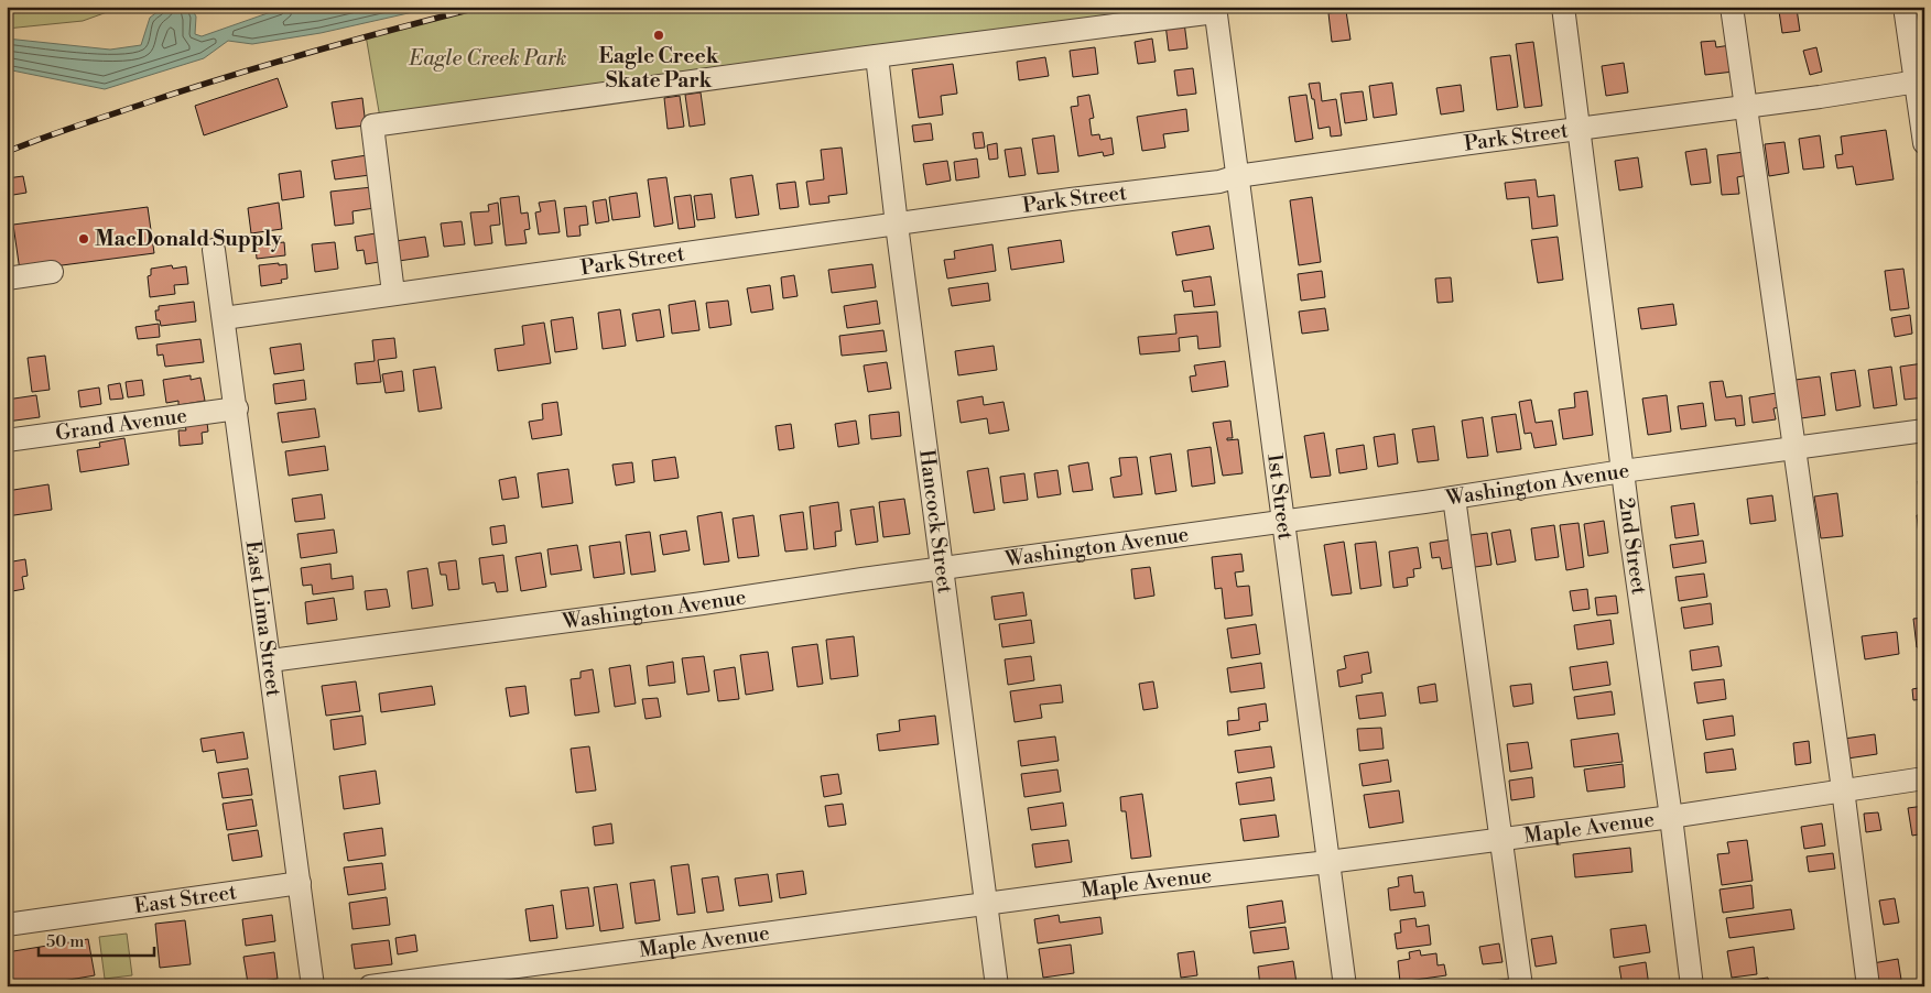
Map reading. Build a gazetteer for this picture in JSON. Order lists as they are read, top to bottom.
{
  "streets": {
    "street": [
      "Park Street",
      "Grand Avenue",
      "Washington Avenue",
      "1st Street",
      "Hancock Street",
      "2nd Street",
      "East Lima Street",
      "Maple Avenue",
      "East Street"
    ]
  },
  "crossings": [
    ["Park Street", "1st Street"],
    ["Park Street", "Hancock Street"],
    ["Park Street", "2nd Street"],
    ["Park Street", "East Lima Street"],
    ["Grand Avenue", "East Lima Street"],
    ["Washington Avenue", "1st Street"],
    ["Washington Avenue", "Hancock Street"],
    ["Washington Avenue", "2nd Street"],
    ["Washington Avenue", "East Lima Street"],
    ["1st Street", "Maple Avenue"],
    ["Hancock Street", "Maple Avenue"],
    ["2nd Street", "Maple Avenue"],
    ["East Lima Street", "East Street"]
  ],
  "parks": ["Eagle Creek Park"],
  "places": ["Eagle Creek Skate Park", "MacDonald Supply"],
  "scale_bar": "50 m"
}
